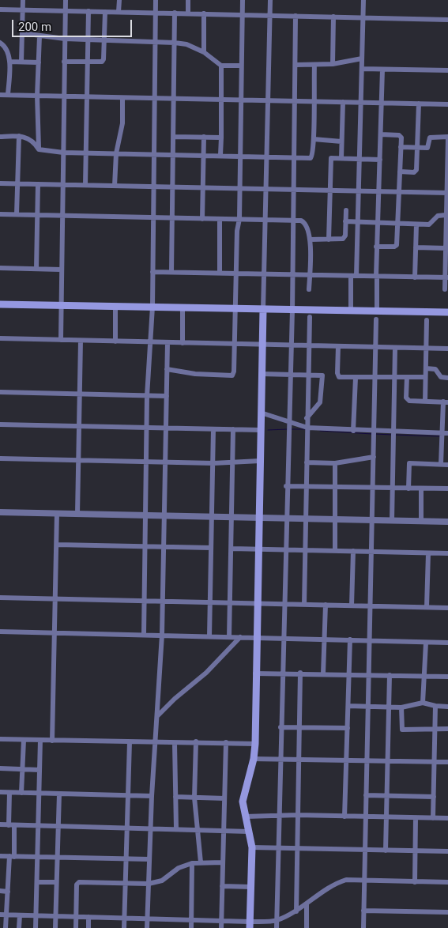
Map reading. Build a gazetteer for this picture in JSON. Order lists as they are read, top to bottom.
{
  "scale_bar": "200 m"
}
